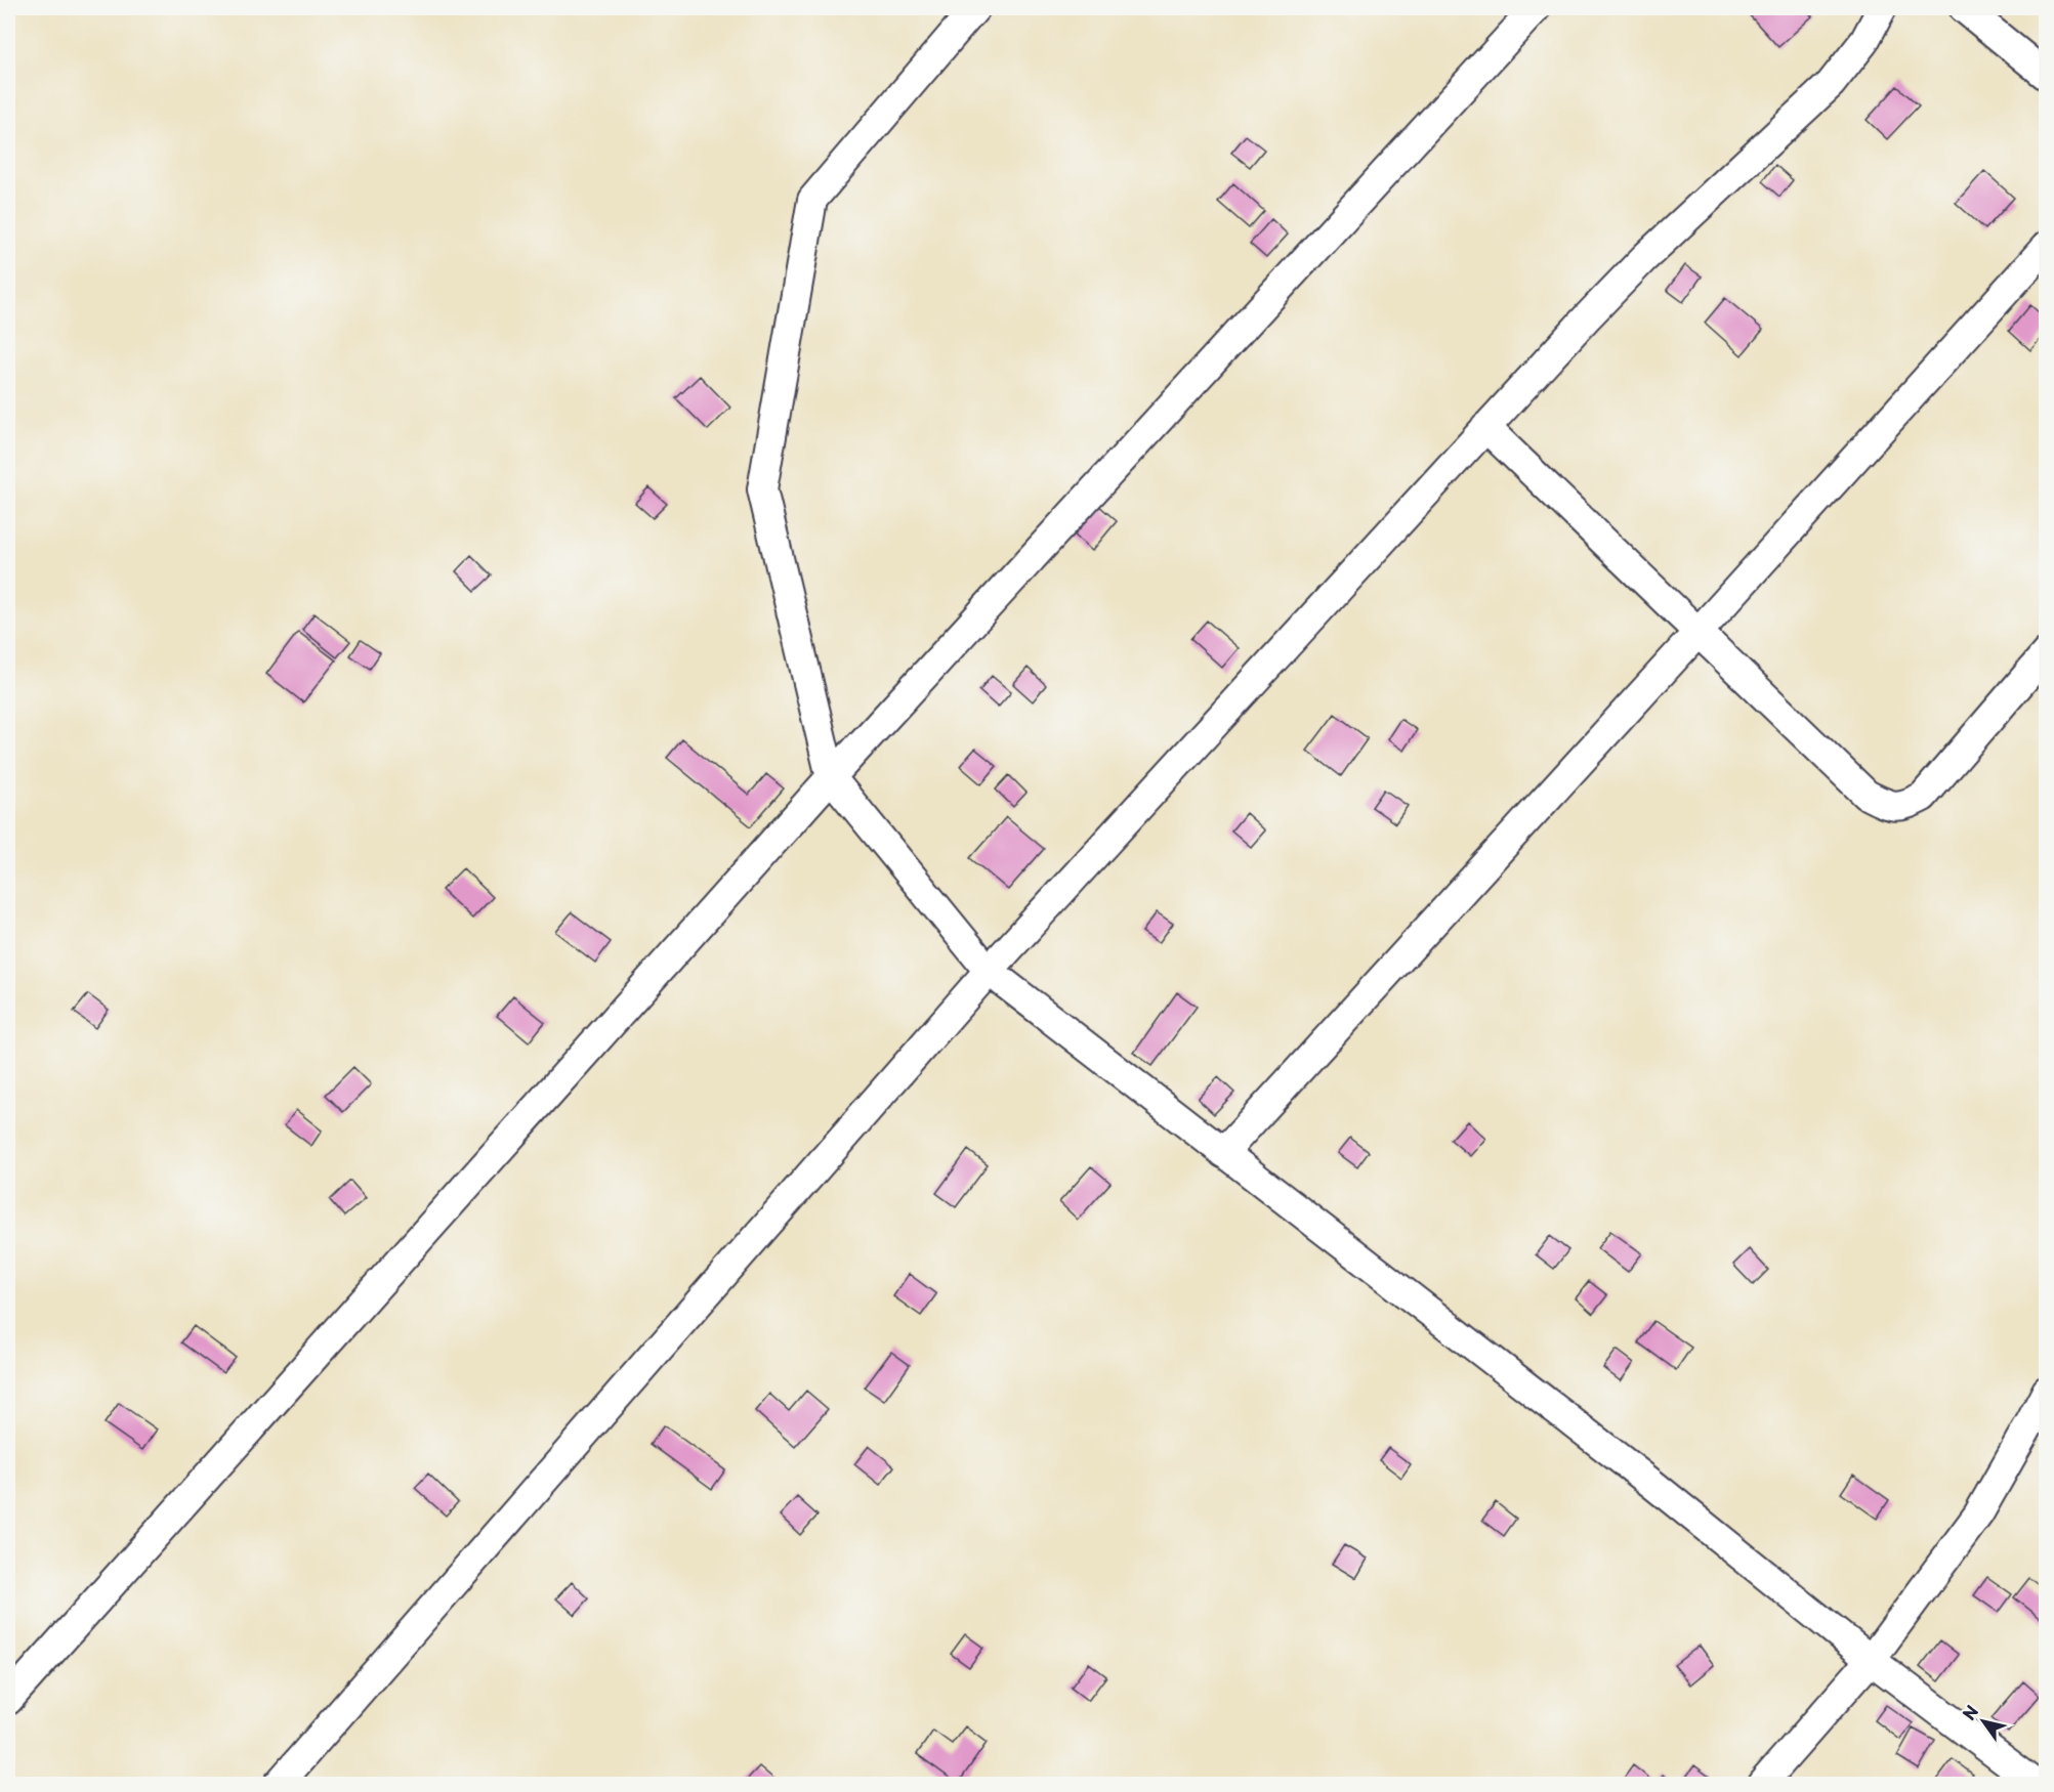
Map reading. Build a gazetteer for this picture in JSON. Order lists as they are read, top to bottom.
{
  "north": "top left"
}
